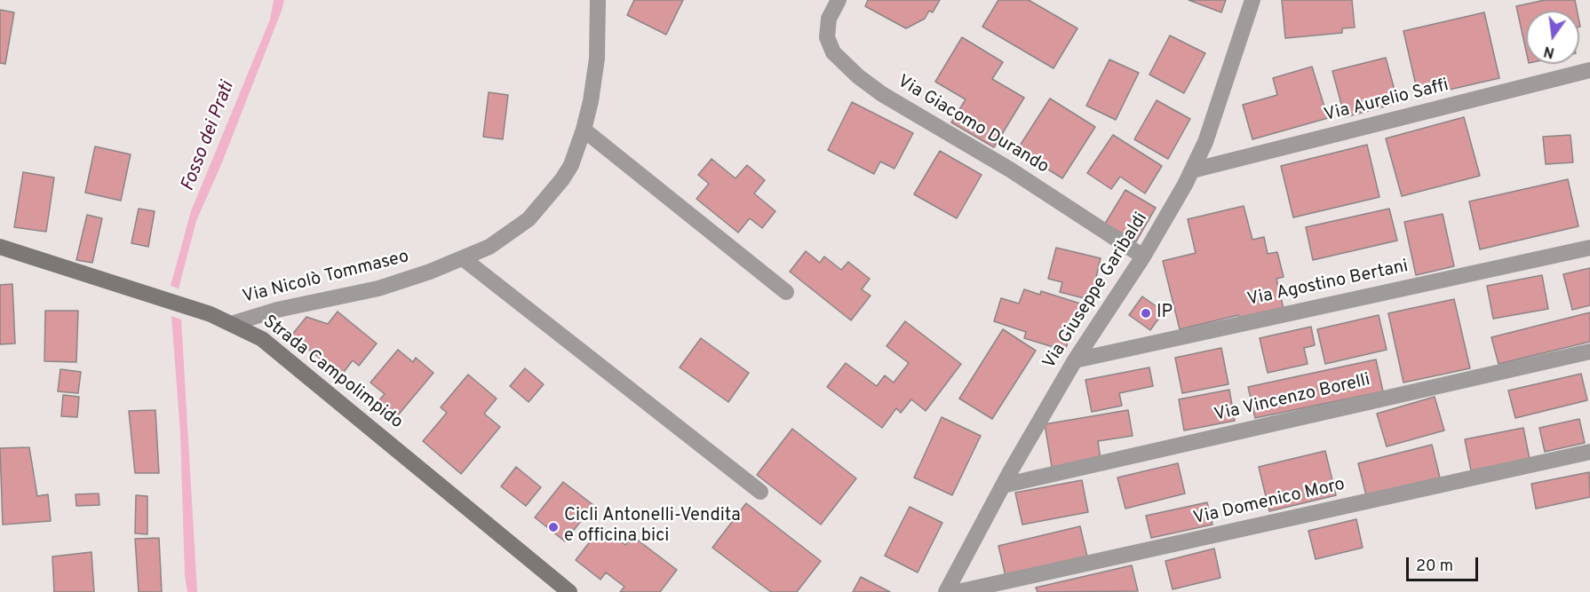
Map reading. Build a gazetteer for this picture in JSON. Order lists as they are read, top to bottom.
{
  "streets": {
    "street": [
      "Via Aurelio Saffi",
      "Via Giacomo Durando",
      "Via Nicolò Tommaseo",
      "Via Agostino Bertani",
      "Via Giuseppe Garibaldi",
      "Strada Campolimpido",
      "Via Vincenzo Borelli",
      "Via Domenico Moro"
    ]
  },
  "crossings": [
    ["Via Aurelio Saffi", "Via Giuseppe Garibaldi"],
    ["Via Giacomo Durando", "Via Giuseppe Garibaldi"],
    ["Via Nicolò Tommaseo", "Strada Campolimpido"],
    ["Via Agostino Bertani", "Via Giuseppe Garibaldi"],
    ["Via Giuseppe Garibaldi", "Via Vincenzo Borelli"]
  ],
  "water": ["Fosso dei Prati"],
  "places": ["IP", "Cicli Antonelli-Vendita e officina bici"],
  "scale_bar": "20 m",
  "north": "bottom"
}
